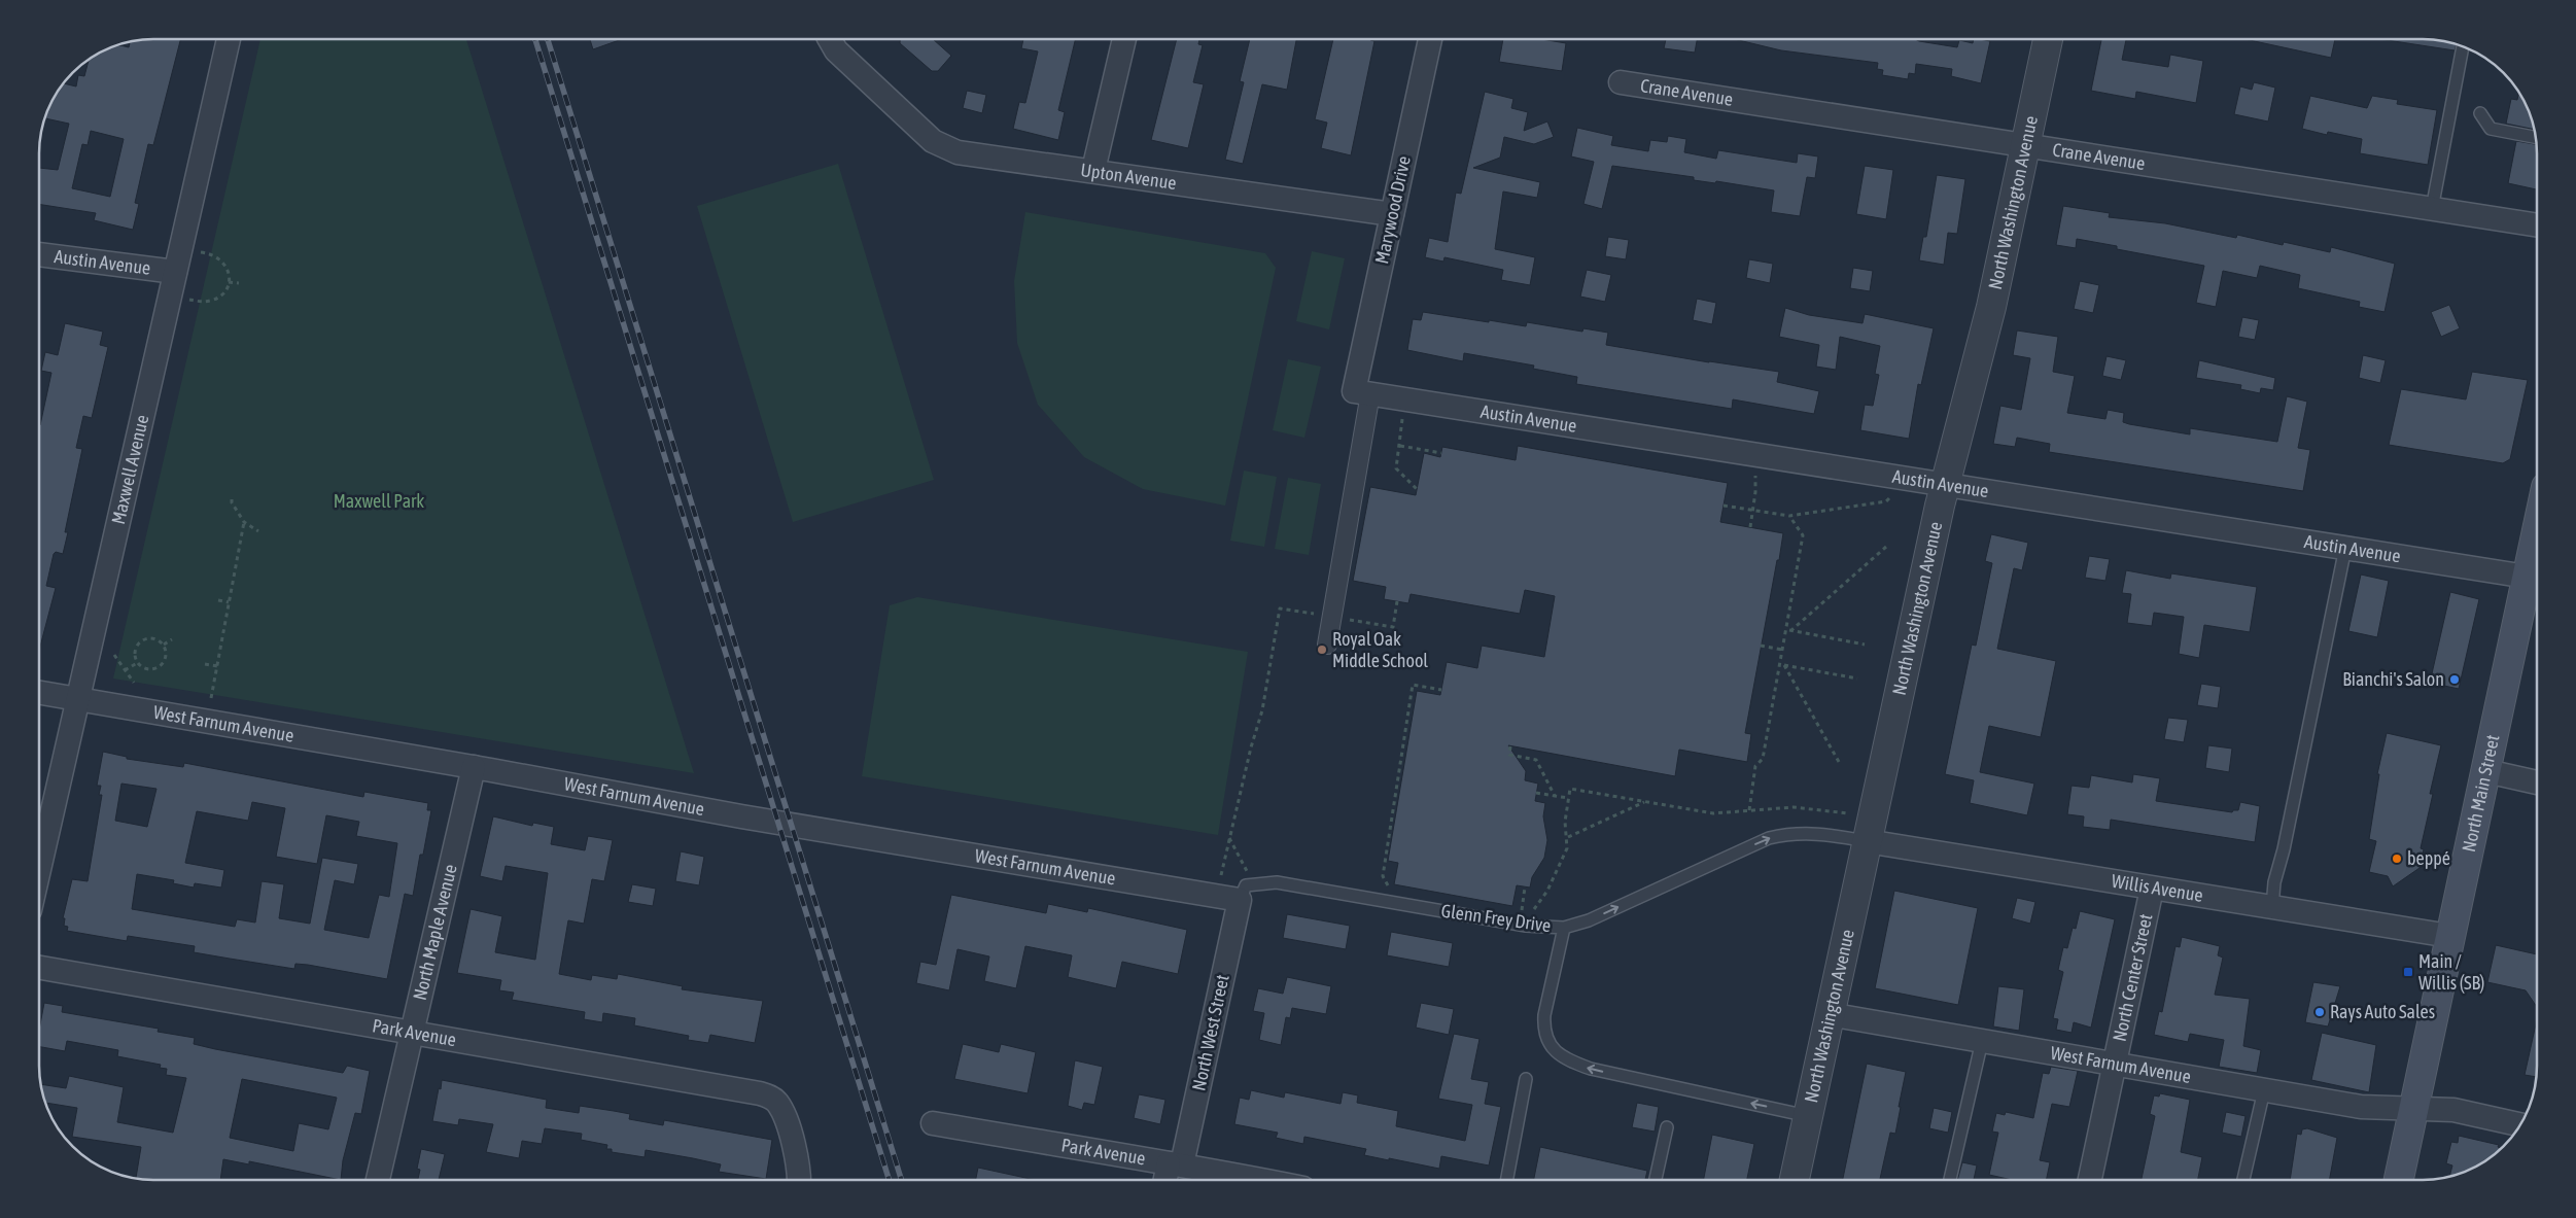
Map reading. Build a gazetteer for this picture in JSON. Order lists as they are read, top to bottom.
{
  "streets": {
    "main road": ["North Main Street"],
    "street": [
      "Crane Avenue",
      "Upton Avenue",
      "North Washington Avenue",
      "Marywood Drive",
      "Austin Avenue",
      "Maxwell Avenue",
      "West Farnum Avenue",
      "Willis Avenue",
      "North Maple Avenue",
      "North Center Street",
      "Park Avenue",
      "North West Street"
    ],
    "lane": ["Glenn Frey Drive"]
  },
  "crossings": [
    ["Crane Avenue", "North Washington Avenue"],
    ["Upton Avenue", "Marywood Drive"],
    ["North Washington Avenue", "Austin Avenue"],
    ["North Washington Avenue", "West Farnum Avenue"],
    ["North Washington Avenue", "Willis Avenue"],
    ["North Washington Avenue", "Glenn Frey Drive"],
    ["Marywood Drive", "Austin Avenue"],
    ["Austin Avenue", "Maxwell Avenue"],
    ["Austin Avenue", "North Main Street"],
    ["Maxwell Avenue", "West Farnum Avenue"],
    ["West Farnum Avenue", "North Main Street"],
    ["West Farnum Avenue", "Glenn Frey Drive"],
    ["West Farnum Avenue", "North Maple Avenue"],
    ["West Farnum Avenue", "North Center Street"],
    ["West Farnum Avenue", "North West Street"],
    ["North Main Street", "Willis Avenue"],
    ["Willis Avenue", "Glenn Frey Drive"],
    ["Willis Avenue", "North Center Street"],
    ["Glenn Frey Drive", "North West Street"],
    ["North Maple Avenue", "Park Avenue"],
    ["Park Avenue", "North West Street"]
  ],
  "one_way": ["Glenn Frey Drive"],
  "parks": ["Maxwell Park"],
  "places": {
    "other": [
      "Royal Oak Middle School",
      "Bianchi's Salon",
      "beppé",
      "Rays Auto Sales"
    ],
    "transit": ["Main / Willis (SB)"]
  }
}
